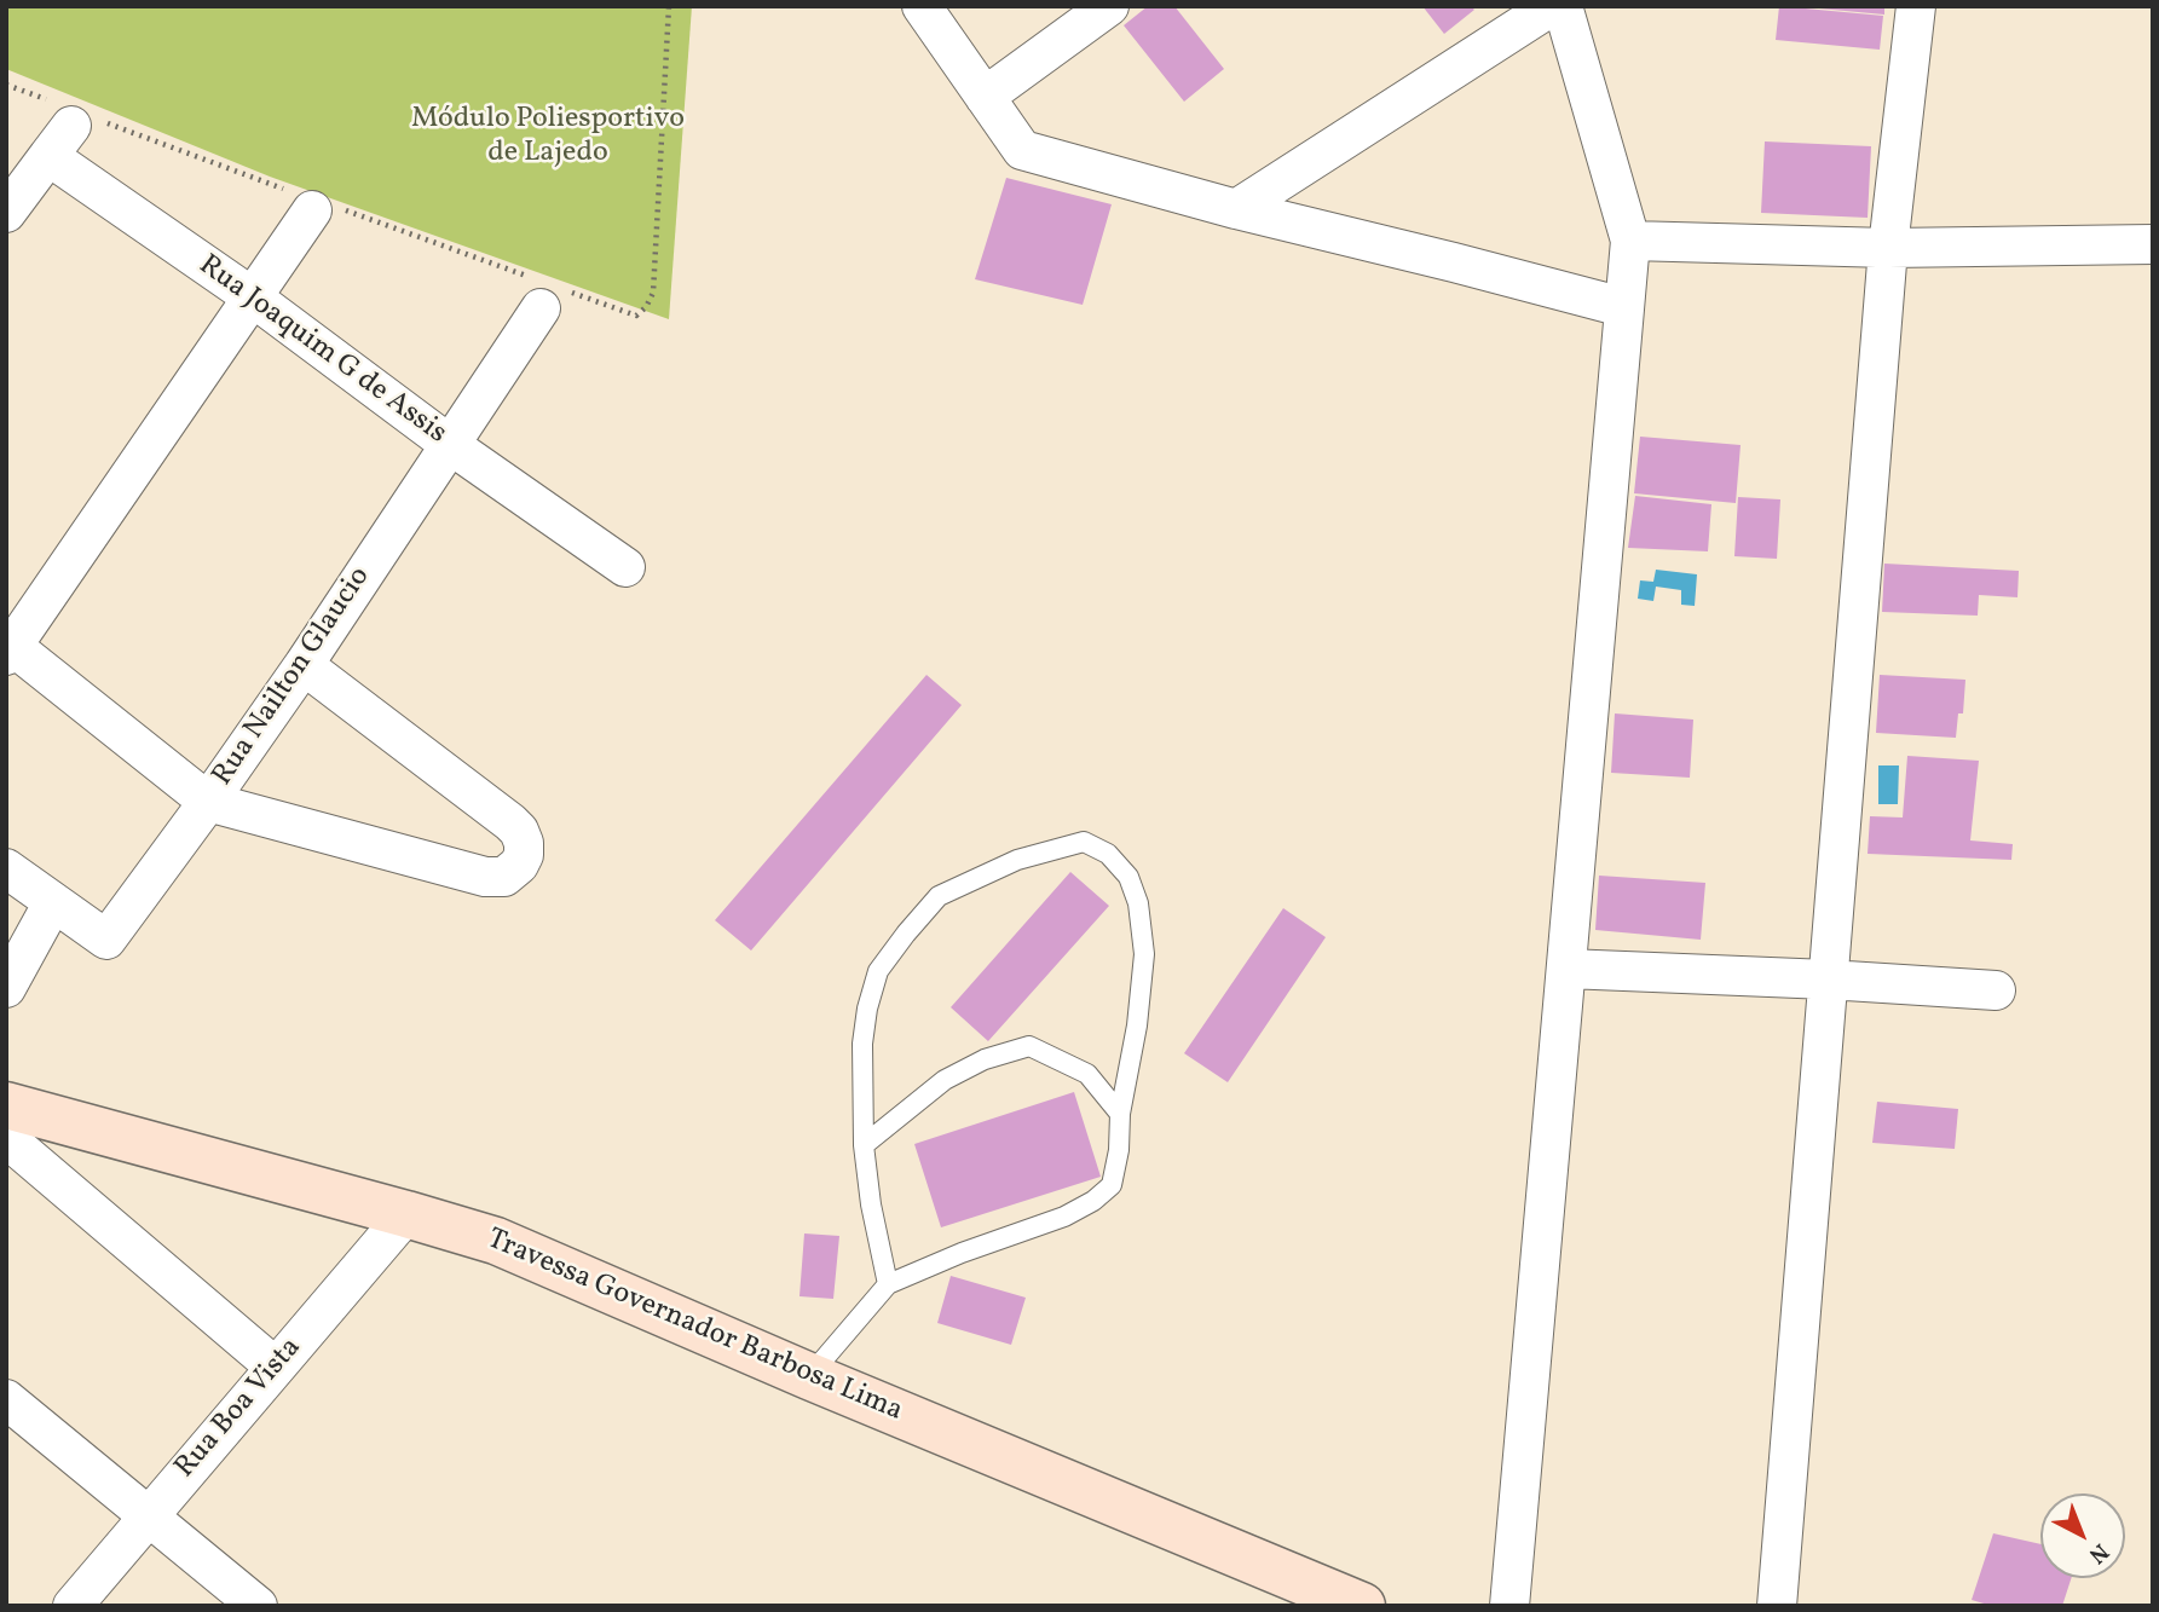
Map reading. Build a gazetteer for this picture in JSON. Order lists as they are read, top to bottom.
{
  "streets": {
    "street": [
      "Rua Joaquim G de Assis",
      "Rua Nailton Glaucio",
      "Travessa Governador Barbosa Lima",
      "Rua Boa Vista"
    ]
  },
  "crossings": [
    ["Rua Joaquim G de Assis", "Rua Nailton Glaucio"],
    ["Travessa Governador Barbosa Lima", "Rua Boa Vista"]
  ],
  "parks": ["Módulo Poliesportivo de Lajedo"],
  "north": "bottom right"
}
